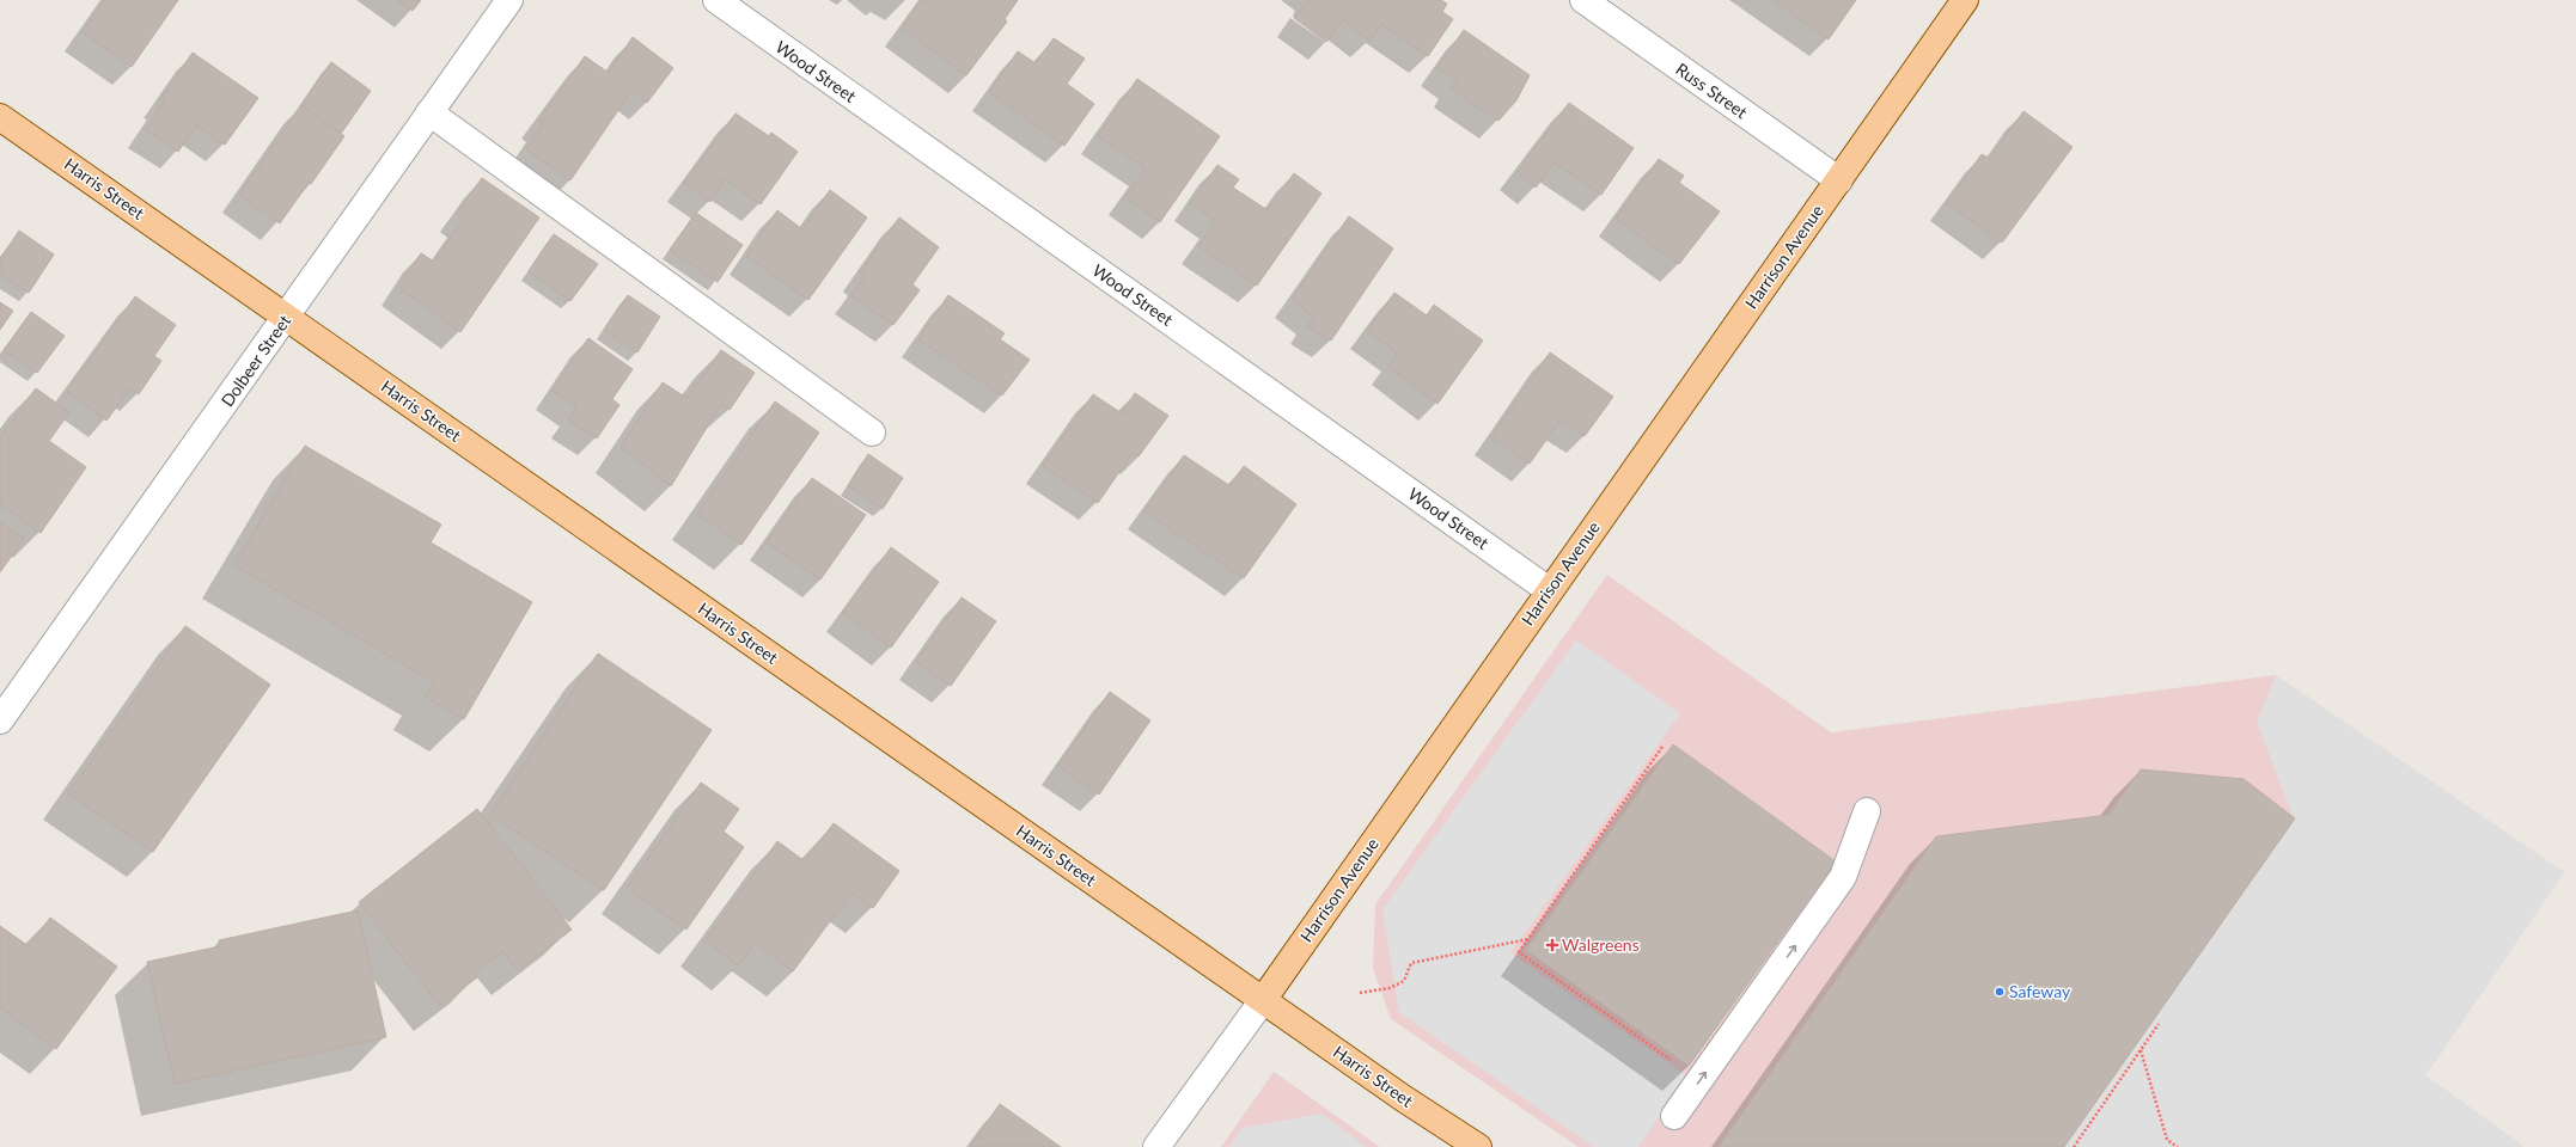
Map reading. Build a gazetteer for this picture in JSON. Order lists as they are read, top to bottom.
{
  "streets": {
    "main road": ["Harris Street", "Harrison Avenue"],
    "street": ["Wood Street", "Russ Street", "Dolbeer Street"]
  },
  "crossings": [
    ["Wood Street", "Harrison Avenue"],
    ["Russ Street", "Harrison Avenue"],
    ["Harris Street", "Harrison Avenue"],
    ["Harris Street", "Dolbeer Street"]
  ],
  "places": {
    "health": ["Walgreens"],
    "other": ["Safeway"]
  }
}
